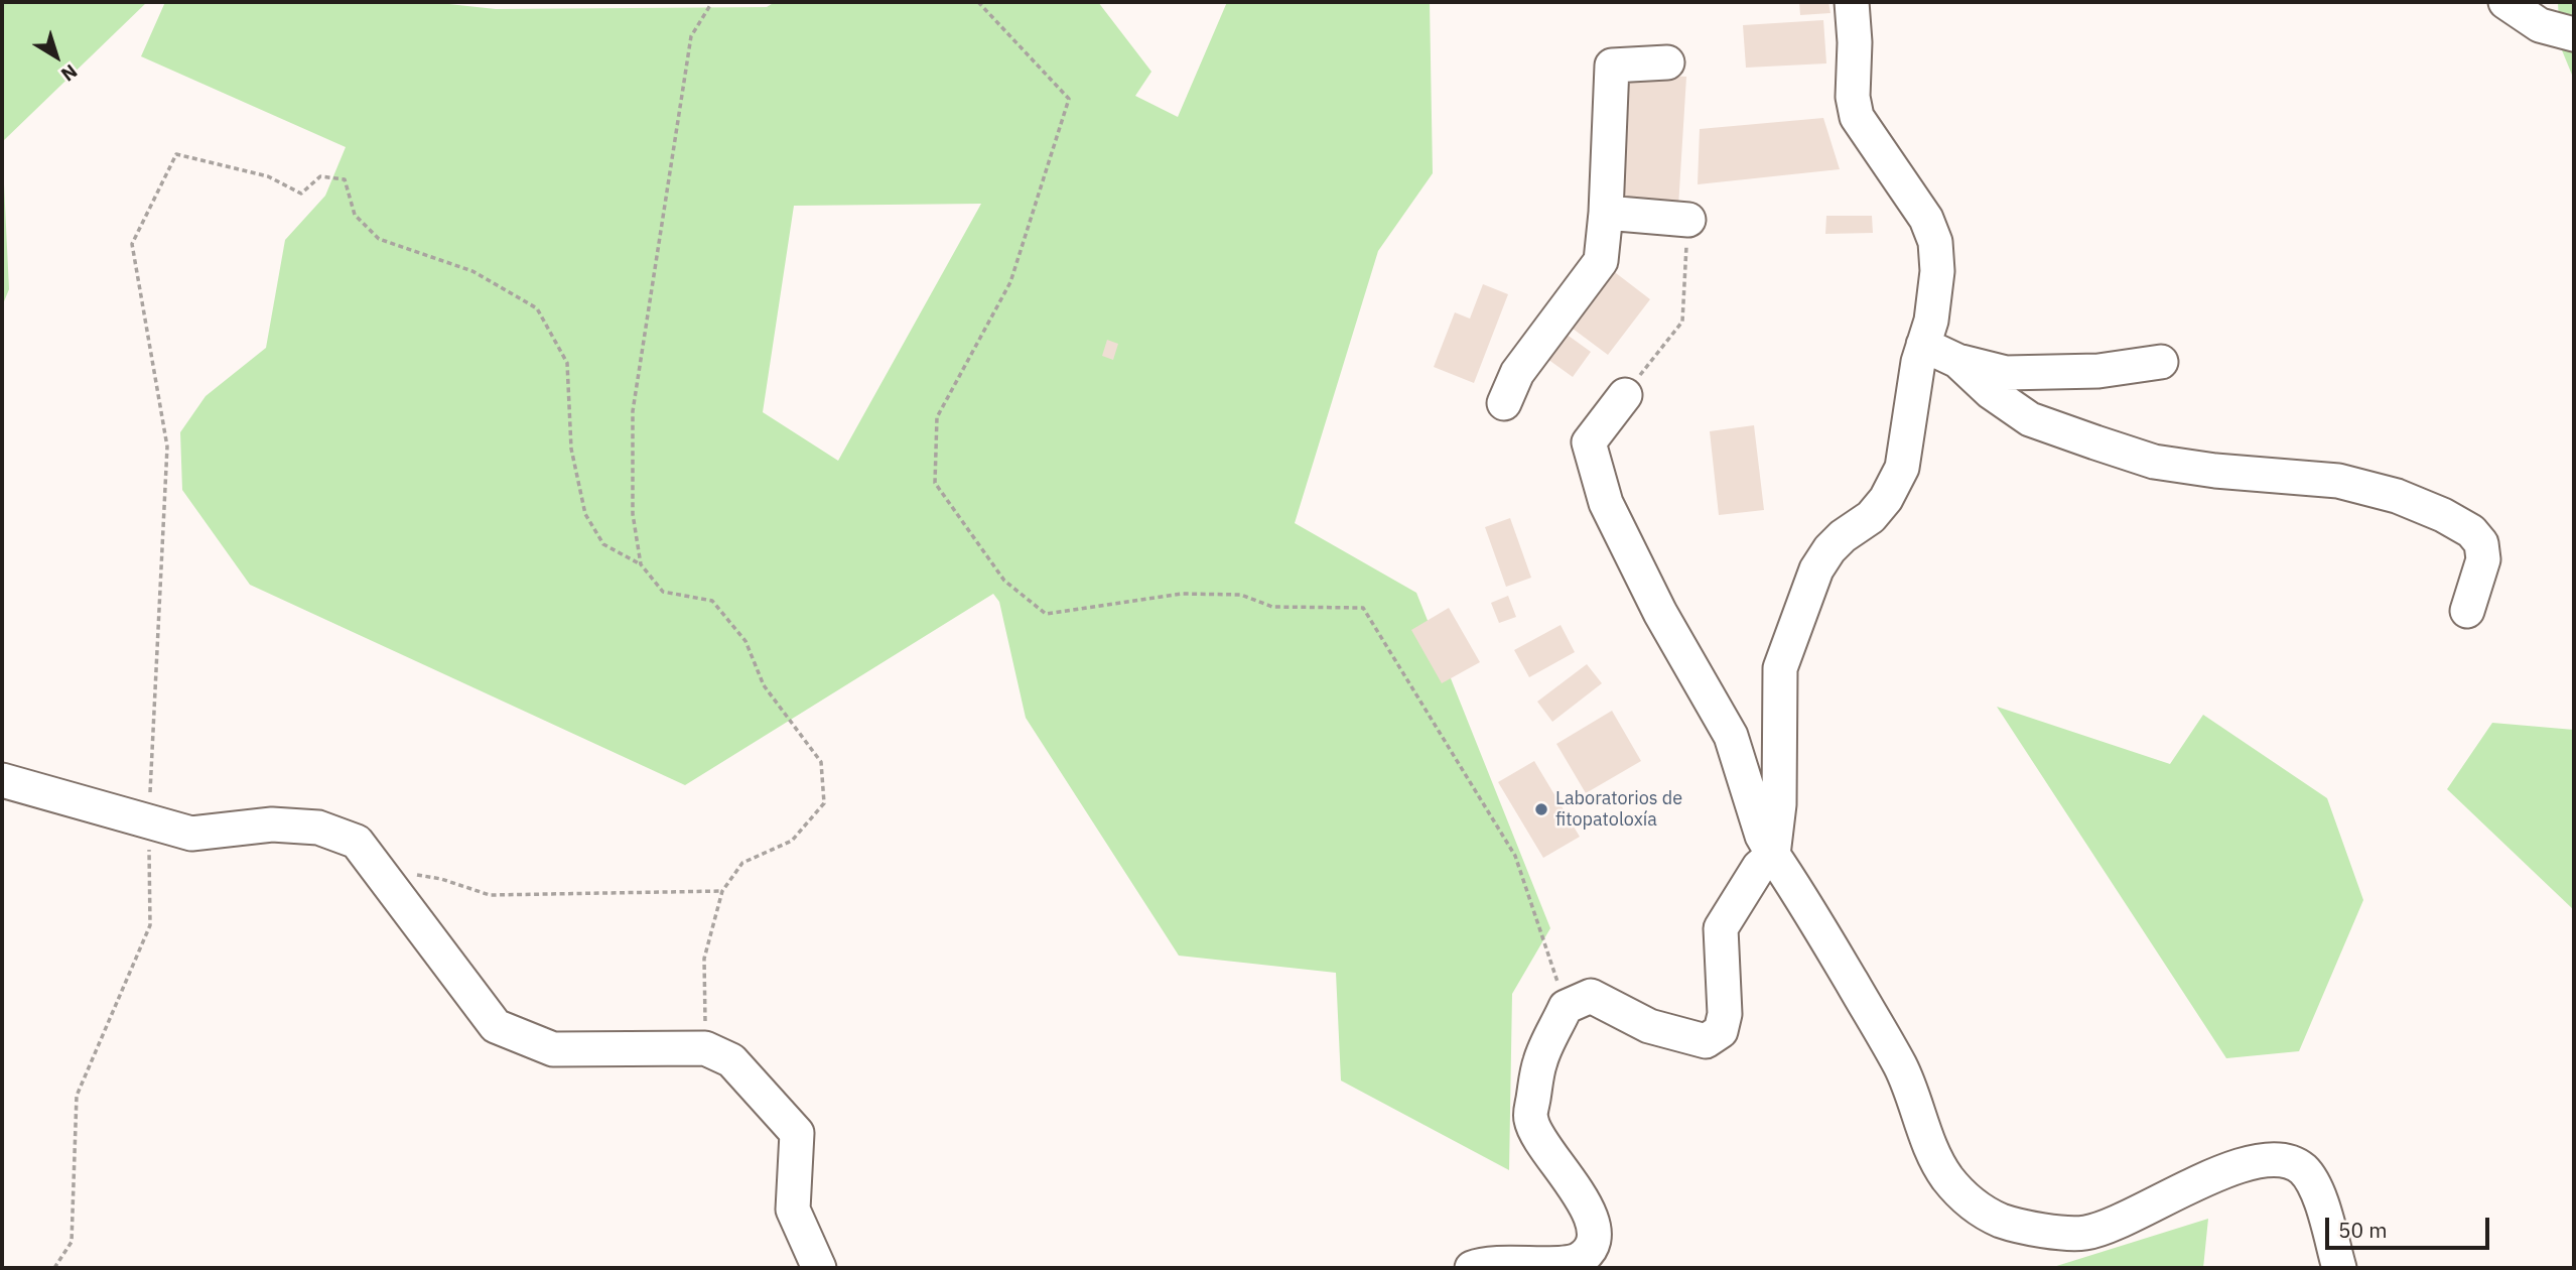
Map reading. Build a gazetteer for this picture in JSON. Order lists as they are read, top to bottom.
{
  "places": ["Laboratorios de fitopatoloxía"],
  "scale_bar": "50 m",
  "north": "bottom right"
}
